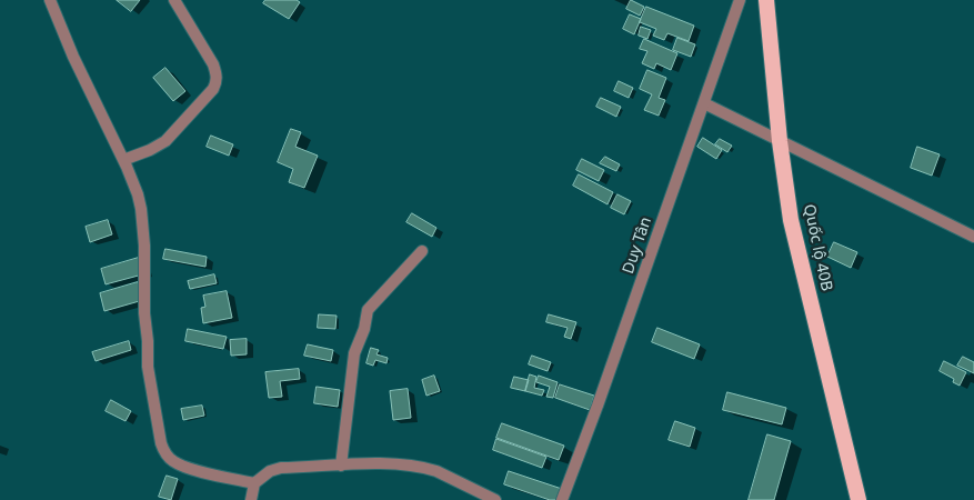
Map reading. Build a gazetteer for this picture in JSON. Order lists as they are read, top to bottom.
{
  "streets": {
    "highway": ["Quốc lộ 40B"],
    "street": ["Duy Tân"]
  }
}
